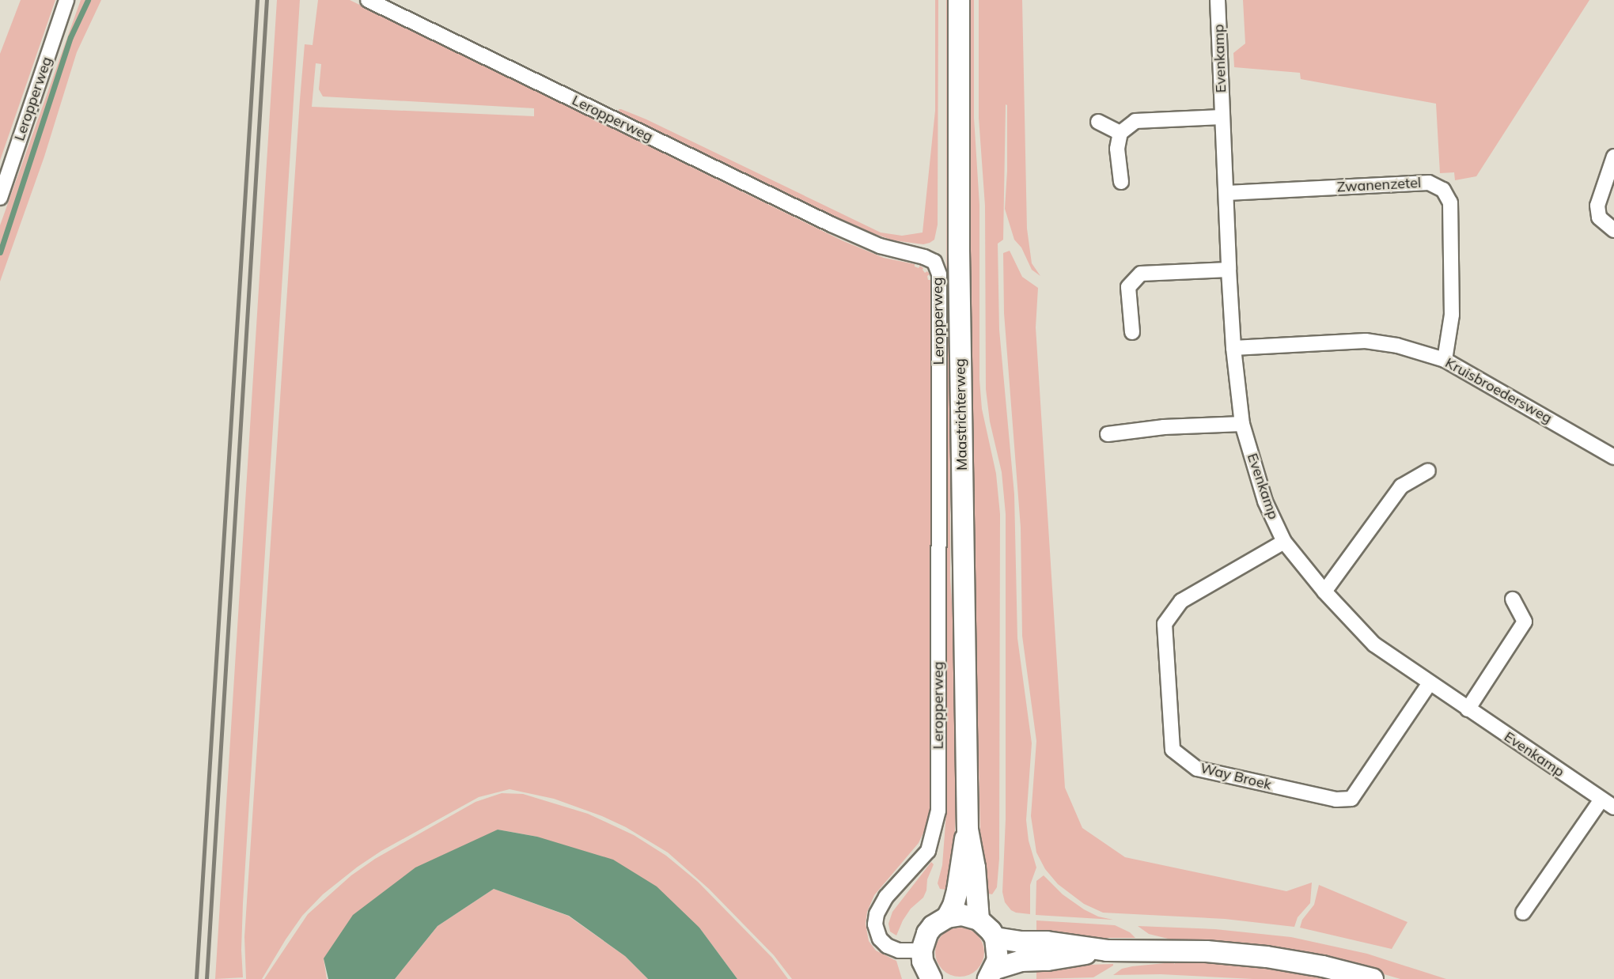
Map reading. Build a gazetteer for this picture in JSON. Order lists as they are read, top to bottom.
{
  "streets": {
    "main road": ["Maastrichterweg"],
    "street": [
      "Evenkamp",
      "Leropperweg",
      "Zwanenzetel",
      "Kruisbroedersweg",
      "Way Broek"
    ]
  },
  "crossings": [
    ["Evenkamp", "Zwanenzetel"],
    ["Evenkamp", "Kruisbroedersweg"],
    ["Evenkamp", "Way Broek"],
    ["Zwanenzetel", "Kruisbroedersweg"]
  ]
}
